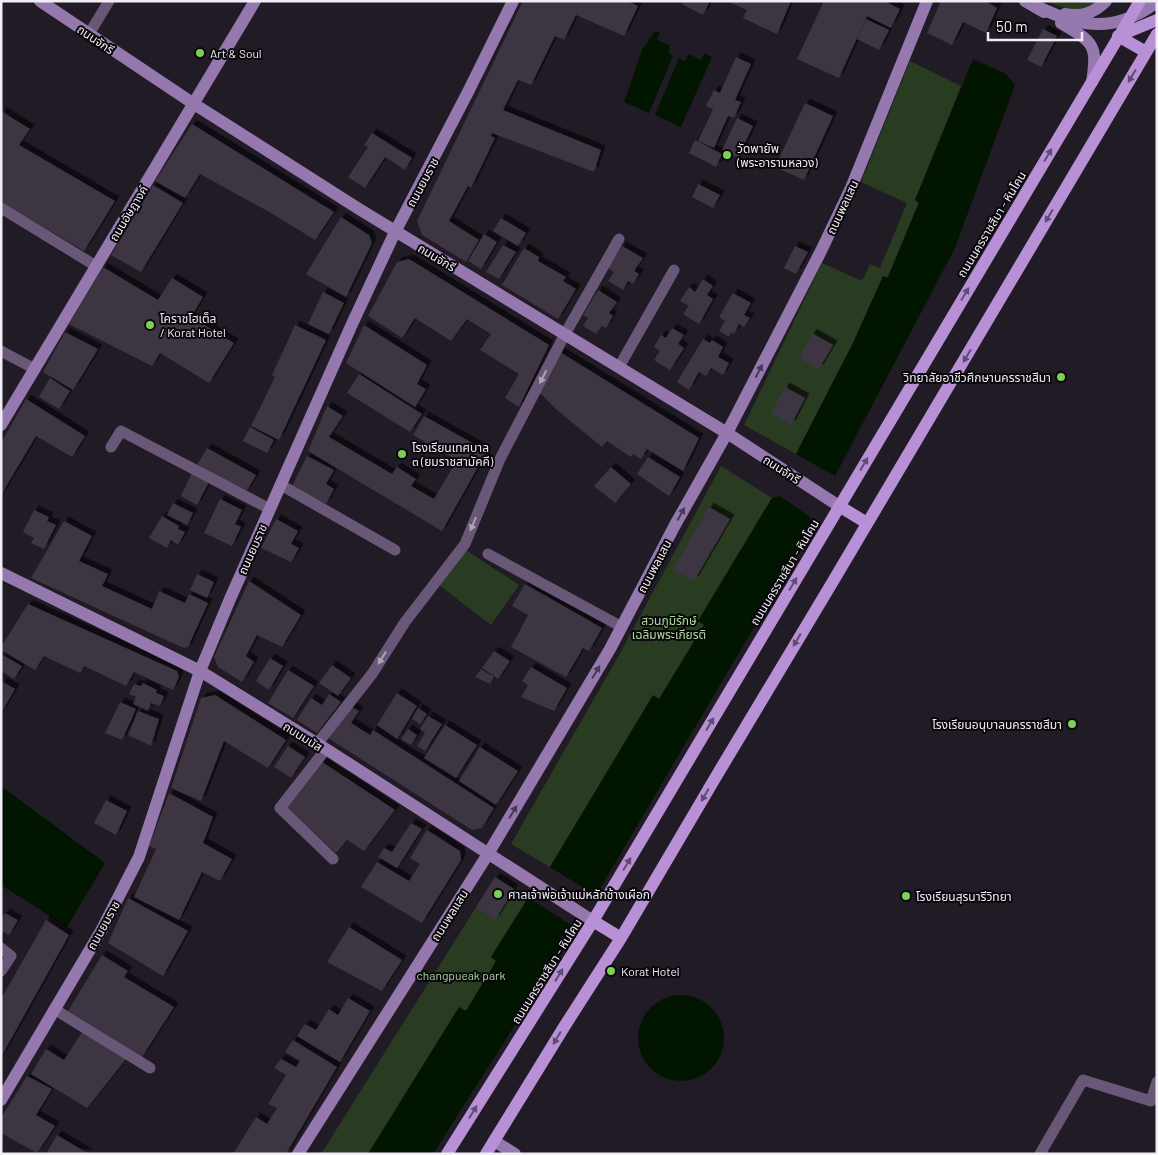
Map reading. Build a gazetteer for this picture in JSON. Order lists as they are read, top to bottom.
{
  "streets": {
    "main road": ["ถนนนครราชสีมา - หินโคน"],
    "street": [
      "ถนนจักรี",
      "ถนนยมราช",
      "ถนนพลแสน",
      "ถนนอัษฎางค์",
      "ถนนมนัส"
    ]
  },
  "crossings": [
    ["ถนนจักรี", "ถนนยมราช"],
    ["ถนนจักรี", "ถนนพลแสน"],
    ["ถนนจักรี", "ถนนอัษฎางค์"],
    ["ถนนจักรี", "ถนนนครราชสีมา - หินโคน"],
    ["ถนนยมราช", "ถนนมนัส"],
    ["ถนนพลแสน", "ถนนมนัส"],
    ["ถนนนครราชสีมา - หินโคน", "ถนนมนัส"]
  ],
  "one_way": ["ถนนพลแสน"],
  "parks": ["สวนภูมิรักษ์ เฉลิมพระเกียรติ", "changpueak park"],
  "places": [
    "Art & Soul",
    "วัดพายัพ (พระอารามหลวง)",
    "โคราชโฮเต็ล / Korat Hotel",
    "วิทยาลัยอาชีวศึกษานครราชสีมา",
    "โรงเรียนเทศบาล ๓ (ยมราชสามัคคี)",
    "โรงเรียนอนุบาลนครราชสีมา",
    "ศาลเจ้าพ่อเจ้าแม่หลักช้างเผือก",
    "โรงเรียนสุรนารีวิทยา",
    "Korat Hotel"
  ],
  "scale_bar": "50 m"
}
